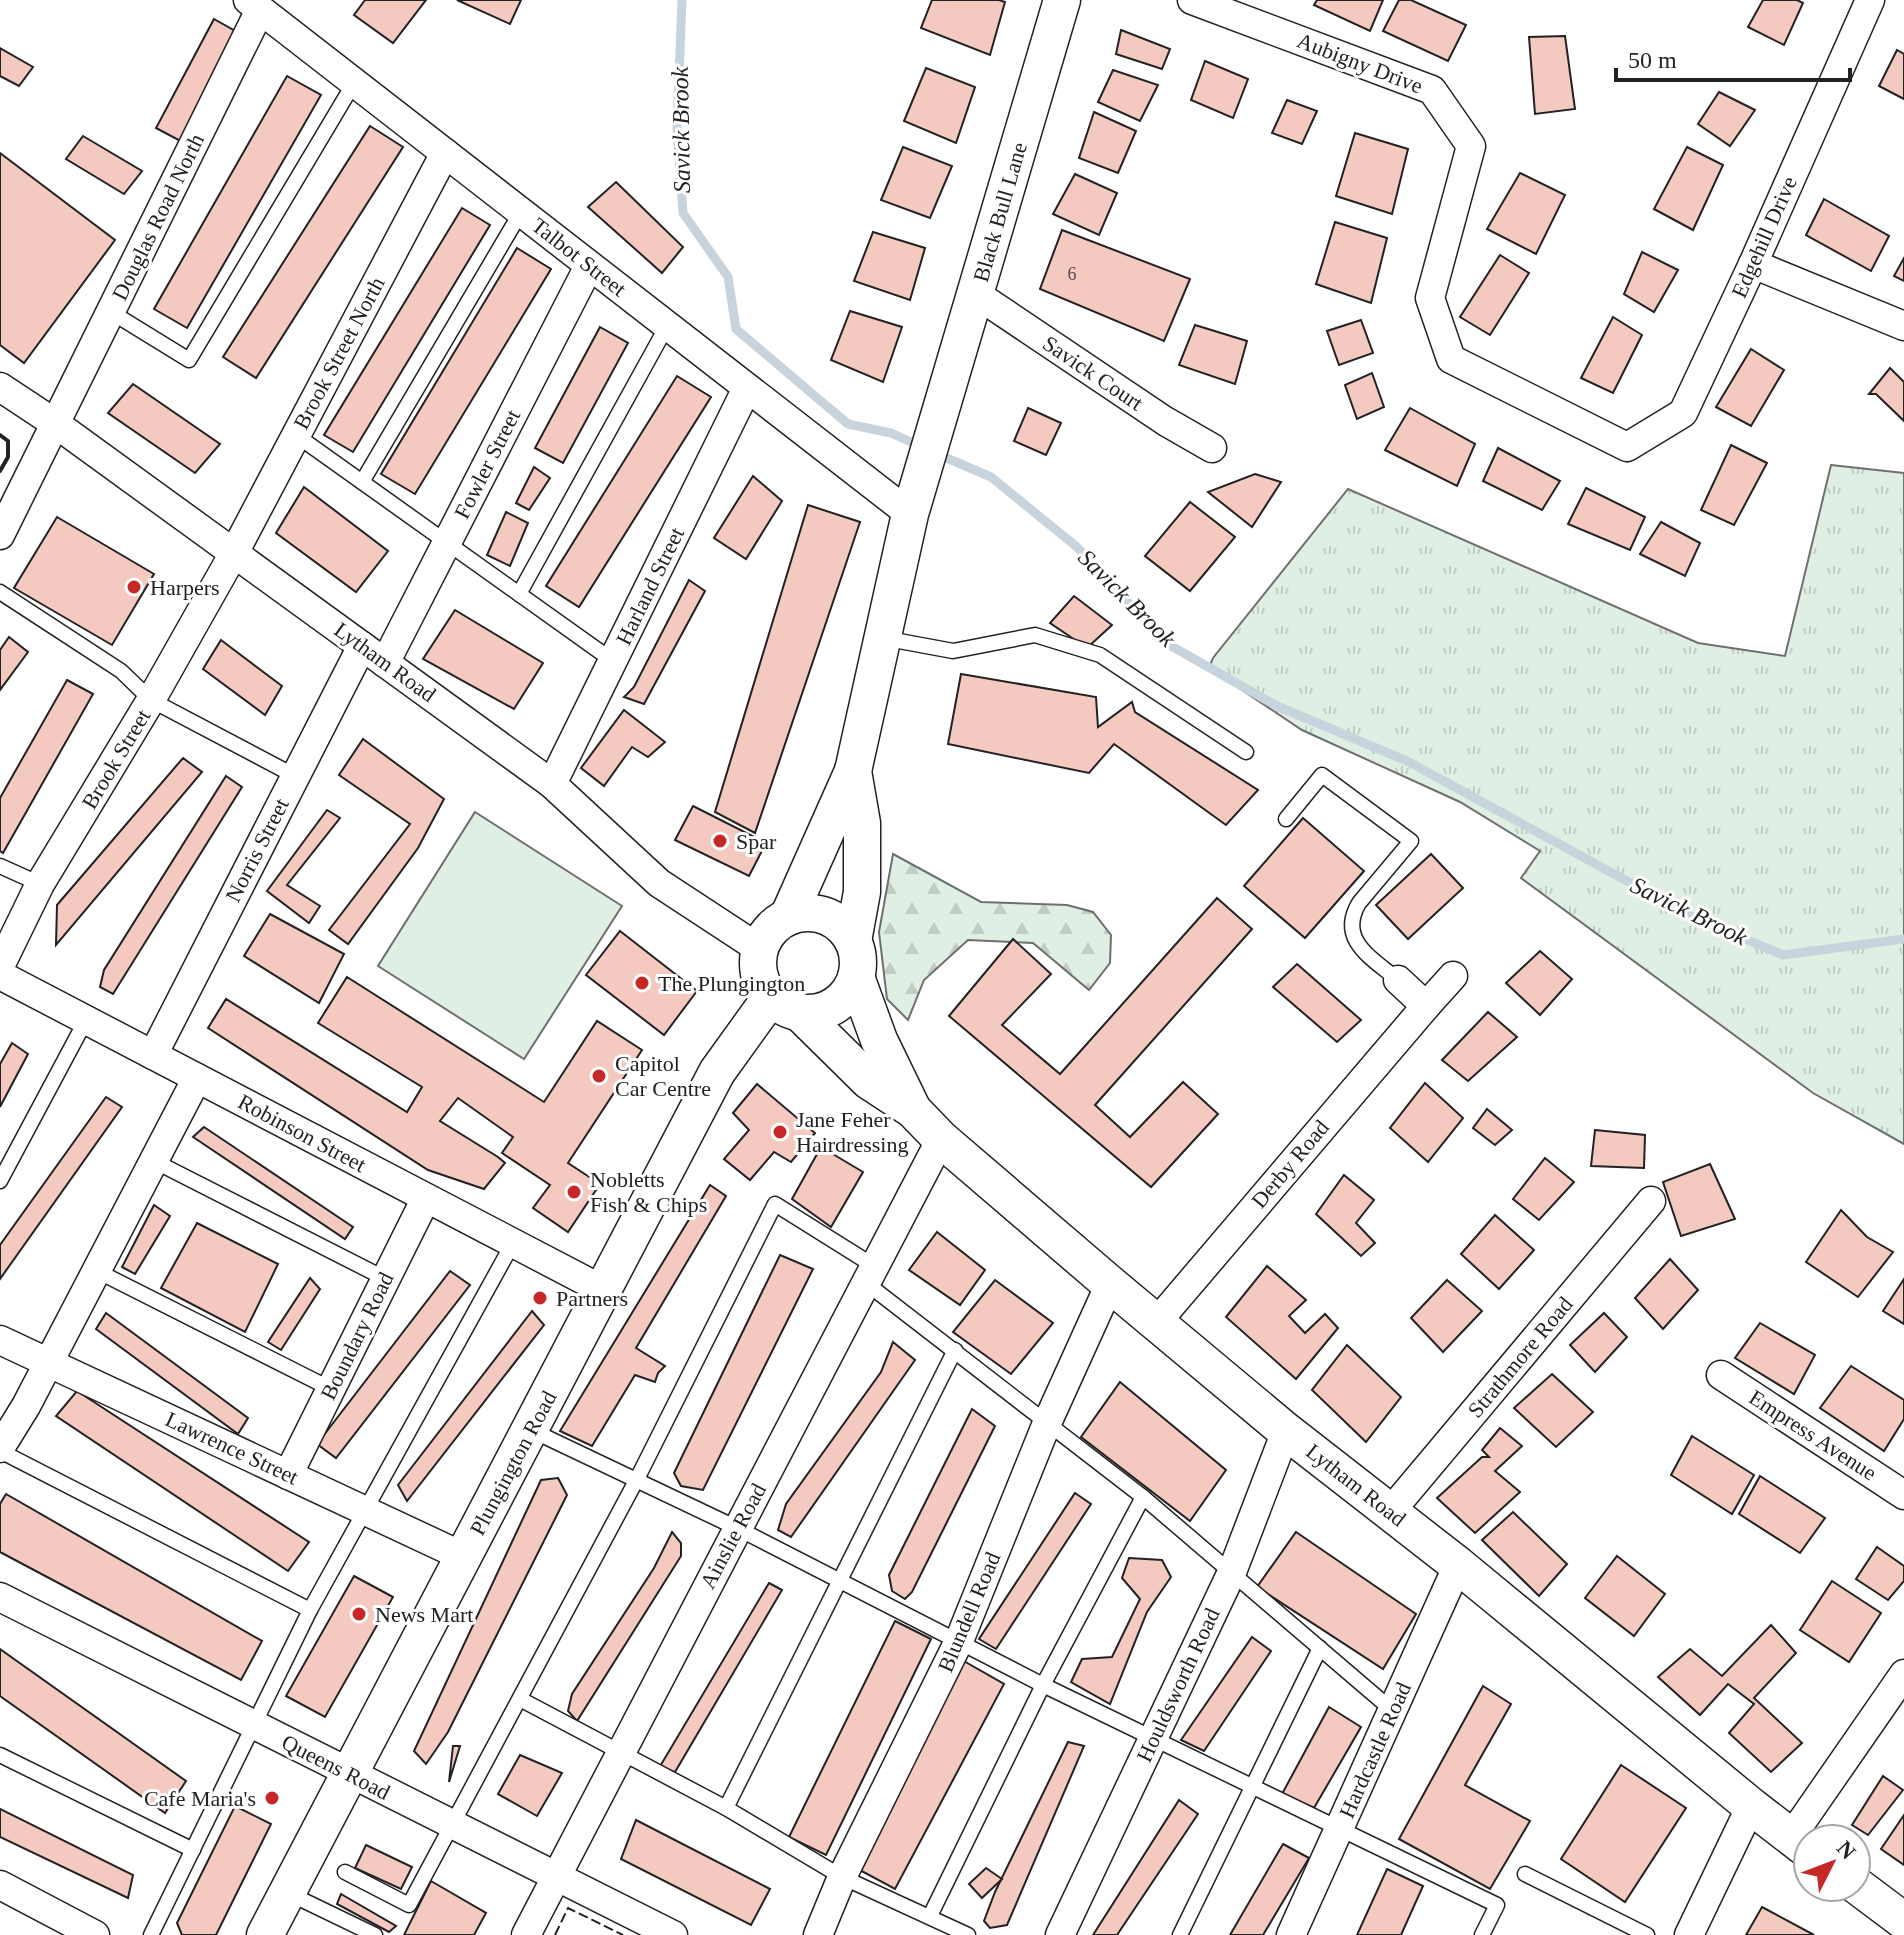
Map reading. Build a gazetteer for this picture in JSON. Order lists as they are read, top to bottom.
{
  "streets": {
    "street": [
      "Aubigny Drive",
      "Black Bull Lane",
      "Douglas Road North",
      "Edgehill Drive",
      "Talbot Street",
      "Brook Street North",
      "Savick Court",
      "Fowler Street",
      "Harland Street",
      "Lytham Road",
      "Brook Street",
      "Norris Street",
      "Robinson Street",
      "Derby Road",
      "Boundary Road",
      "Strathmore Road",
      "Empress Avenue",
      "Lawrence Street",
      "Plungington Road",
      "Ainslie Road",
      "Blundell Road",
      "Houldsworth Road",
      "Hardcastle Road",
      "Queens Road"
    ]
  },
  "crossings": [
    ["Aubigny Drive", "Edgehill Drive"],
    ["Black Bull Lane", "Talbot Street"],
    ["Black Bull Lane", "Savick Court"],
    ["Douglas Road North", "Talbot Street"],
    ["Douglas Road North", "Lytham Road"],
    ["Talbot Street", "Brook Street North"],
    ["Talbot Street", "Fowler Street"],
    ["Talbot Street", "Harland Street"],
    ["Brook Street North", "Lytham Road"],
    ["Brook Street North", "Brook Street"],
    ["Fowler Street", "Lytham Road"],
    ["Harland Street", "Lytham Road"],
    ["Lytham Road", "Brook Street"],
    ["Lytham Road", "Norris Street"],
    ["Lytham Road", "Derby Road"],
    ["Lytham Road", "Strathmore Road"],
    ["Lytham Road", "Plungington Road"],
    ["Lytham Road", "Ainslie Road"],
    ["Lytham Road", "Blundell Road"],
    ["Lytham Road", "Houldsworth Road"],
    ["Lytham Road", "Hardcastle Road"],
    ["Norris Street", "Robinson Street"],
    ["Robinson Street", "Boundary Road"],
    ["Robinson Street", "Plungington Road"],
    ["Boundary Road", "Lawrence Street"],
    ["Lawrence Street", "Plungington Road"],
    ["Plungington Road", "Queens Road"],
    ["Ainslie Road", "Queens Road"]
  ],
  "water": ["Savick Brook"],
  "places": [
    "Harpers",
    "Spar",
    "The Plungington",
    "Capitol Car Centre",
    "Jane Feher Hairdressing",
    "Nobletts Fish & Chips",
    "Partners",
    "News Mart",
    "Cafe Maria's"
  ],
  "house_numbers": ["6"],
  "scale_bar": "50 m",
  "north": "top right"
}
